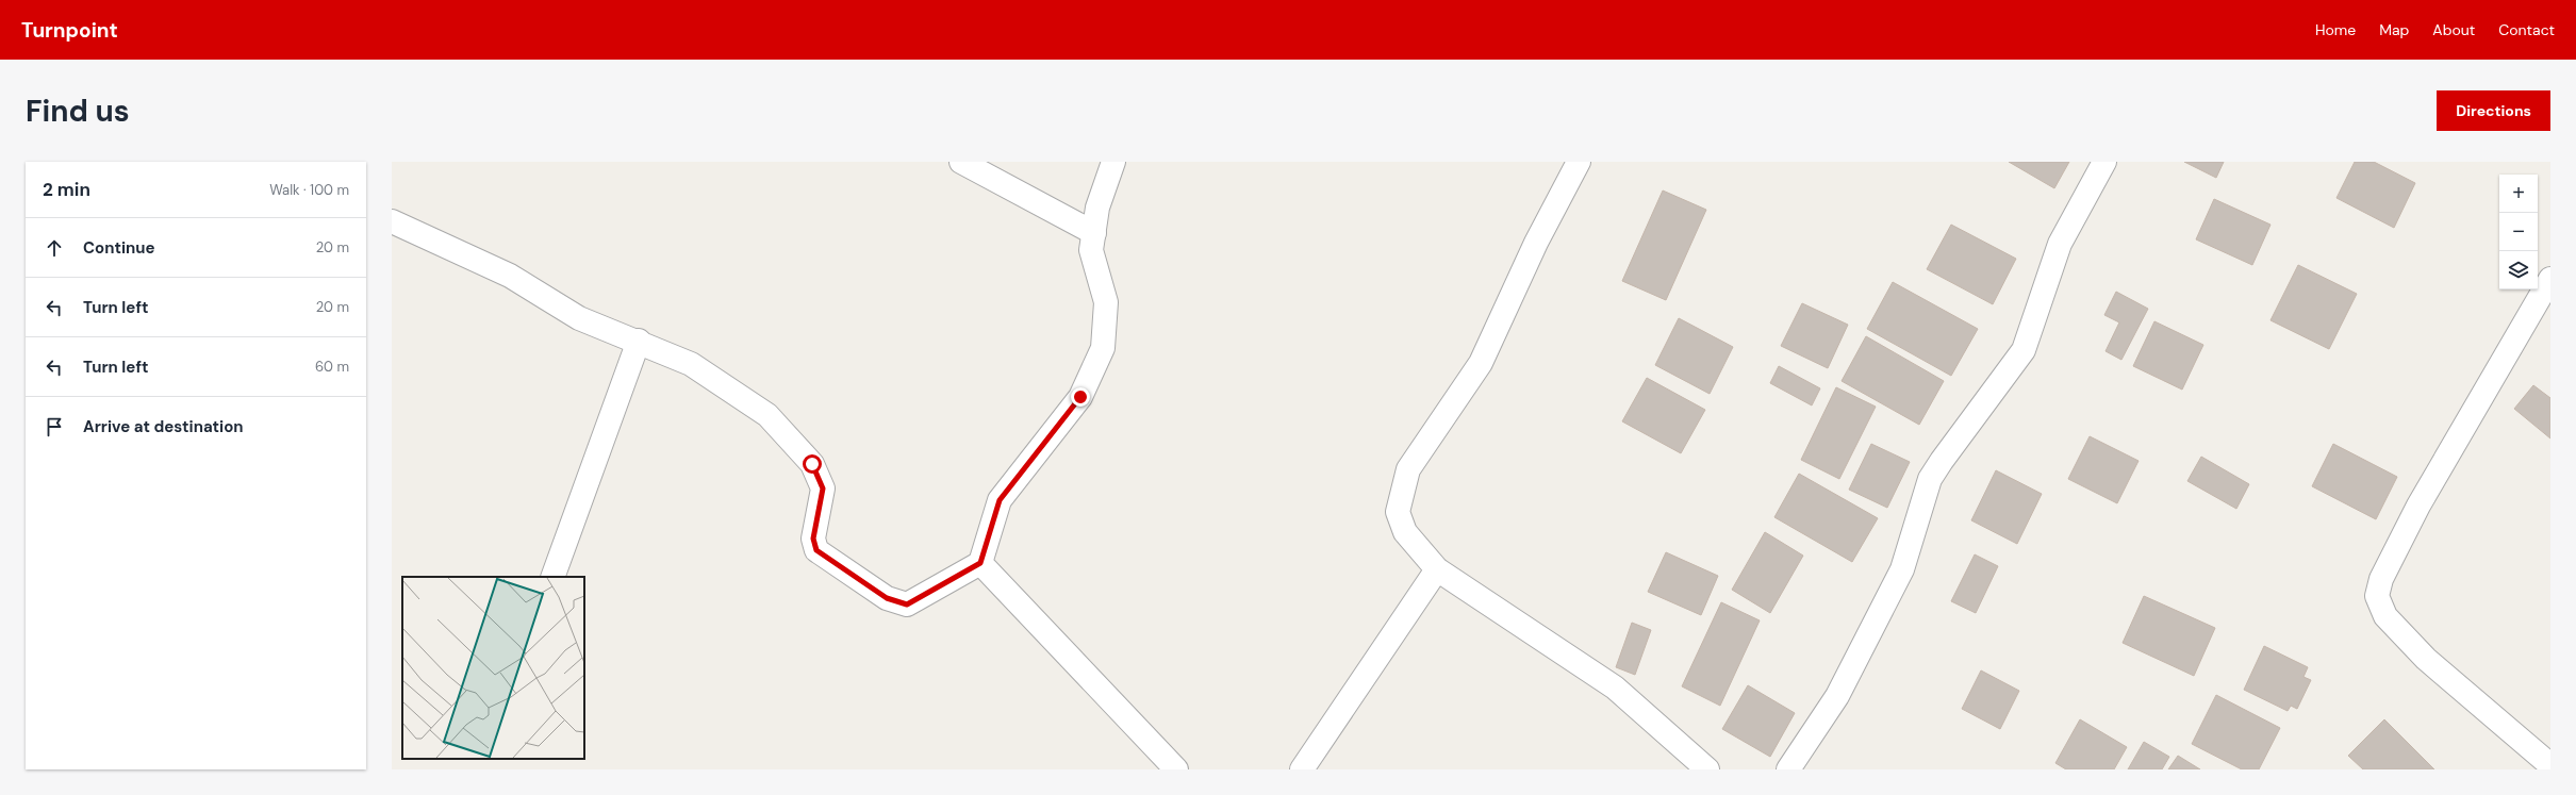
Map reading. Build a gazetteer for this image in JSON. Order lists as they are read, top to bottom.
{
  "page": {
    "header": "Turnpoint",
    "nav": [
      "Home",
      "Map",
      "About",
      "Contact"
    ],
    "buttons": "Directions",
    "title": "Find us",
    "heading": ["2 min", "Walk · 100 m"],
    "map_buttons": ["+", "−"],
    "list": [
      ["Continue", "20 m"],
      ["Turn left", "20 m"],
      ["Turn left", "60 m"],
      "Arrive at destination"
    ]
  }
}
